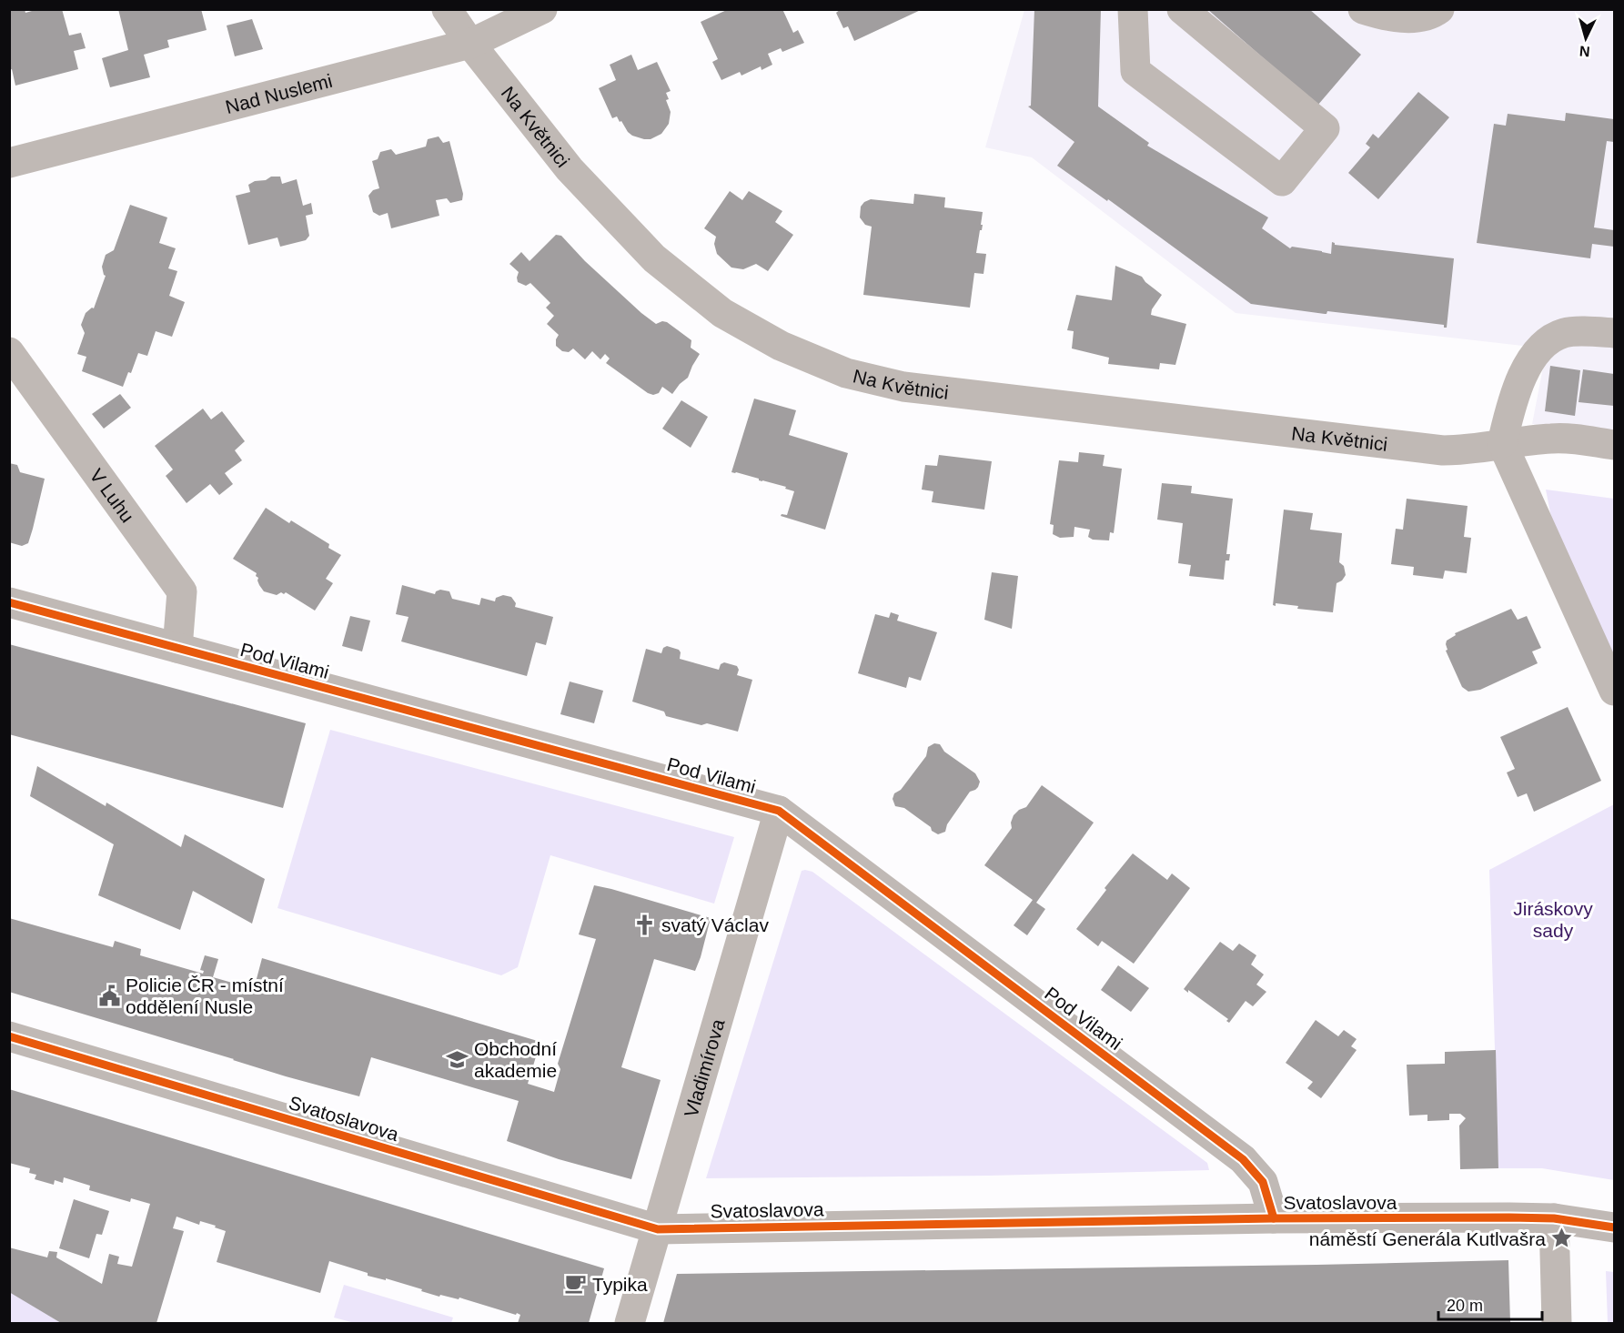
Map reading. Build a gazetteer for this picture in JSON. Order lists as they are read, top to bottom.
{
  "streets": {
    "street": [
      "Nad Nuslemi",
      "Na Květnici",
      "V Luhu",
      "Pod Vilami",
      "Vladimírova",
      "Svatoslavova"
    ]
  },
  "crossings": [
    ["Nad Nuslemi", "Na Květnici"],
    ["V Luhu", "Pod Vilami"],
    ["Pod Vilami", "Vladimírova"],
    ["Pod Vilami", "Svatoslavova"],
    ["Vladimírova", "Svatoslavova"]
  ],
  "parks": ["Jiráskovy sady"],
  "places": {
    "church": ["svatý Václav"],
    "public building": ["Policie ČR - místní oddělení Nusle"],
    "school or university": ["Obchodní akademie"],
    "place": ["náměstí Generála Kutlvašra"],
    "cafe": ["Typika"]
  },
  "scale_bar": "20 m",
  "north": "bottom"
}
